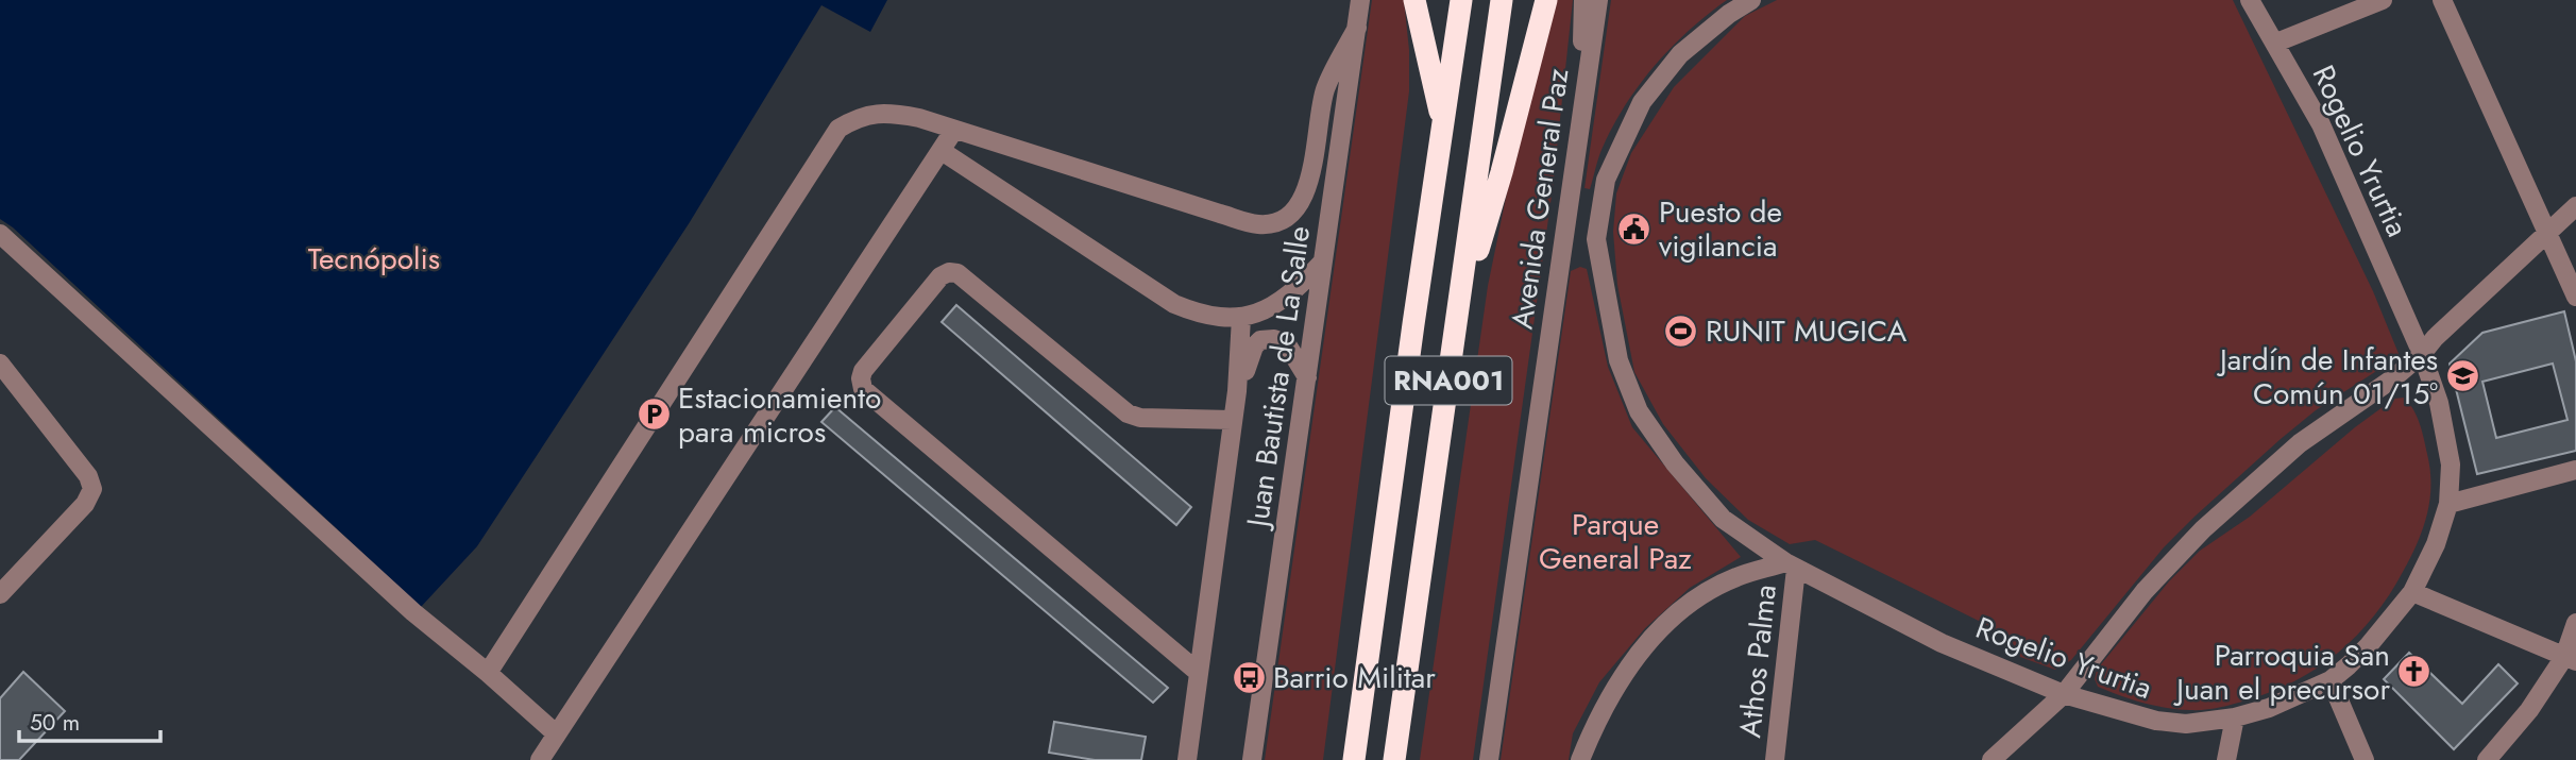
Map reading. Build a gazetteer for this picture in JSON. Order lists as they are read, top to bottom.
{
  "streets": {
    "highway": ["RNA001"],
    "street": [
      "Rogelio Yrurtia",
      "Avenida General Paz",
      "Juan Bautista de La Salle",
      "Athos Palma"
    ]
  },
  "crossings": [
    ["Rogelio Yrurtia", "Athos Palma"]
  ],
  "parks": ["Tecnópolis", "Parque General Paz"],
  "places": {
    "public building": ["Puesto de vigilancia"],
    "sports": ["RUNIT MUGICA"],
    "school or university": ["Jardín de Infantes Común 01/15°"],
    "parking": ["Estacionamiento para micros"],
    "church": ["Parroquia San Juan el precursor"],
    "bus stop": ["Barrio Militar"]
  },
  "scale_bar": "50 m"
}
